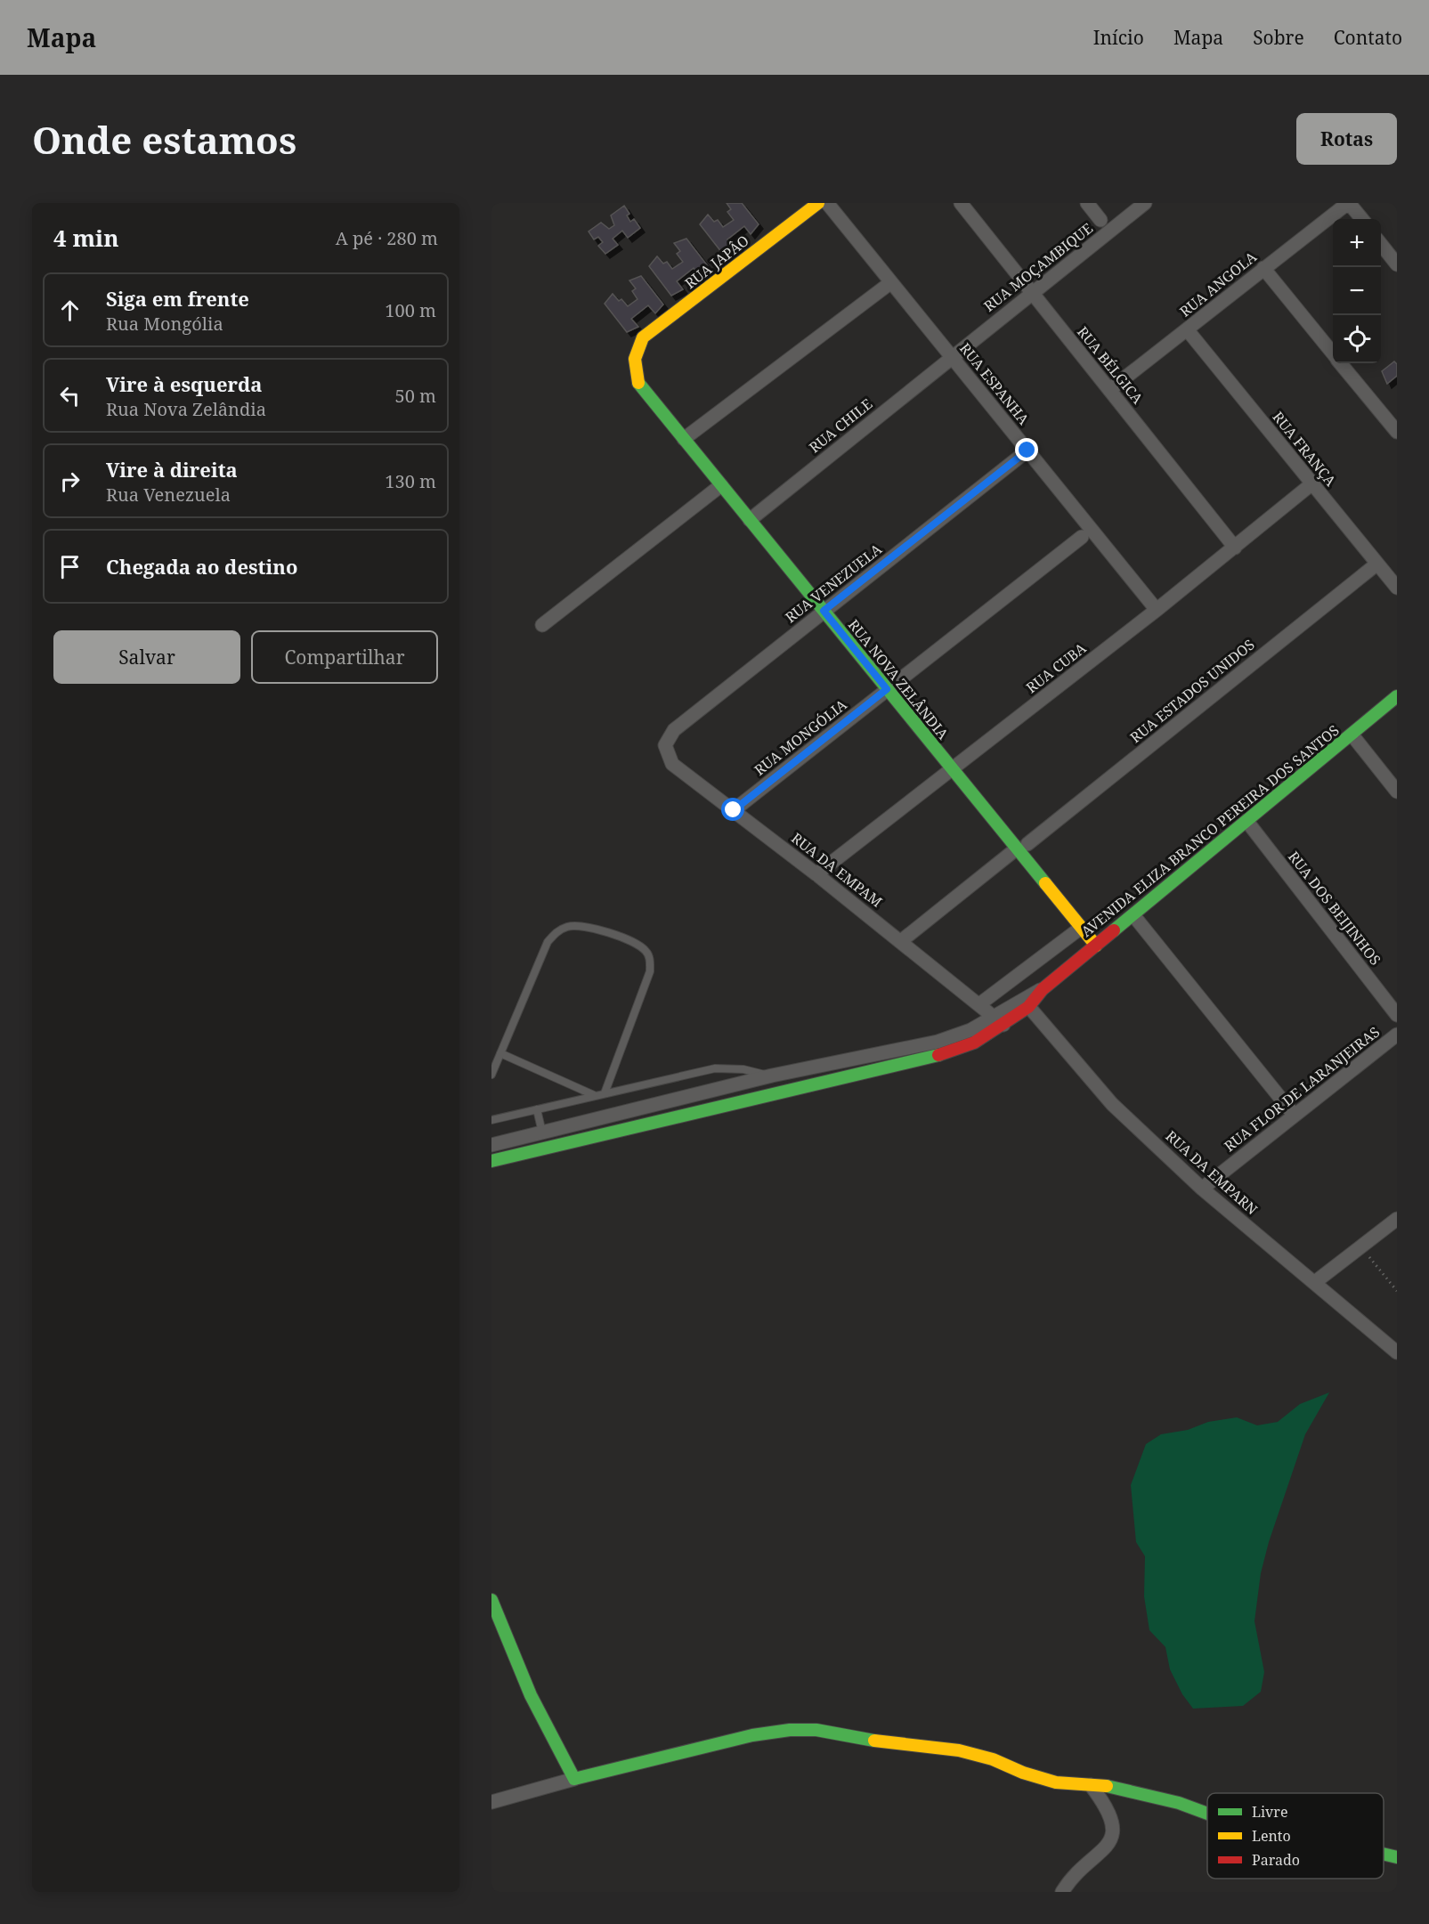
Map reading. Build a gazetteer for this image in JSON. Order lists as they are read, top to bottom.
{
  "streets": {
    "street": [
      "RUA JAPÂO",
      "RUA MOÇAMBIQUE",
      "RUA ANGOLA",
      "RUA BÉLGICA",
      "RUA ESPANHA",
      "RUA CHILE",
      "RUA FRANÇA",
      "RUA VENEZUELA",
      "RUA CUBA",
      "RUA NOVA ZELÂNDIA",
      "RUA ESTADOS UNIDOS",
      "RUA MONGÓLIA",
      "AVENIDA ELIZA BRANCO PEREIRA DOS SANTOS",
      "RUA DA EMPAM",
      "RUA DOS BEIJINHOS",
      "RUA FLOR DE LARANJEIRAS",
      "RUA DA EMPARN"
    ]
  },
  "crossings": [
    ["RUA JAPÂO", "RUA NOVA ZELÂNDIA"],
    ["RUA MOÇAMBIQUE", "RUA BÉLGICA"],
    ["RUA MOÇAMBIQUE", "RUA ESPANHA"],
    ["RUA MOÇAMBIQUE", "RUA CHILE"],
    ["RUA ANGOLA", "RUA BÉLGICA"],
    ["RUA ANGOLA", "RUA FRANÇA"],
    ["RUA BÉLGICA", "RUA CUBA"],
    ["RUA ESPANHA", "RUA CHILE"],
    ["RUA ESPANHA", "RUA VENEZUELA"],
    ["RUA ESPANHA", "RUA CUBA"],
    ["RUA CHILE", "RUA NOVA ZELÂNDIA"],
    ["RUA FRANÇA", "RUA CUBA"],
    ["RUA FRANÇA", "RUA ESTADOS UNIDOS"],
    ["RUA VENEZUELA", "RUA NOVA ZELÂNDIA"],
    ["RUA VENEZUELA", "RUA DA EMPAM"],
    ["RUA CUBA", "RUA NOVA ZELÂNDIA"],
    ["RUA CUBA", "RUA DA EMPAM"],
    ["RUA NOVA ZELÂNDIA", "RUA ESTADOS UNIDOS"],
    ["RUA NOVA ZELÂNDIA", "RUA MONGÓLIA"],
    ["RUA NOVA ZELÂNDIA", "AVENIDA ELIZA BRANCO PEREIRA DOS SANTOS"],
    ["RUA ESTADOS UNIDOS", "RUA DA EMPAM"],
    ["RUA MONGÓLIA", "RUA DA EMPAM"],
    ["AVENIDA ELIZA BRANCO PEREIRA DOS SANTOS", "RUA DA EMPAM"],
    ["AVENIDA ELIZA BRANCO PEREIRA DOS SANTOS", "RUA DOS BEIJINHOS"],
    ["AVENIDA ELIZA BRANCO PEREIRA DOS SANTOS", "RUA DA EMPARN"],
    ["RUA FLOR DE LARANJEIRAS", "RUA DA EMPARN"]
  ],
  "legend": ["Livre", "Lento", "Parado"],
  "page": {
    "header": "Mapa",
    "nav": [
      "Início",
      "Mapa",
      "Sobre",
      "Contato"
    ],
    "buttons": [
      "Rotas",
      ["Salvar", "Compartilhar"]
    ],
    "title": "Onde estamos",
    "heading": ["4 min", "A pé · 280 m"],
    "map_buttons": ["+", "−"],
    "list": [
      ["Siga em frente", "Rua Mongólia", "100 m"],
      ["Vire à esquerda", "Rua Nova Zelândia", "50 m"],
      ["Vire à direita", "Rua Venezuela", "130 m"],
      "Chegada ao destino"
    ]
  }
}
